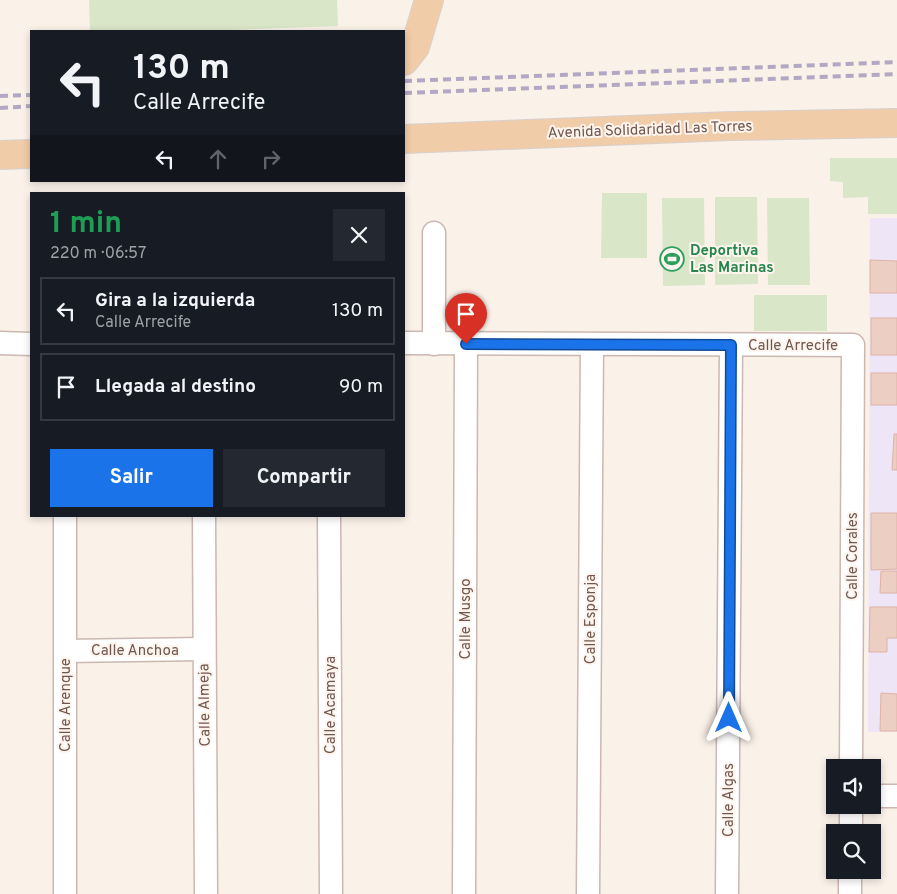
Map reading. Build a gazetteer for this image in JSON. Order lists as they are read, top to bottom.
{
  "streets": {
    "main road": ["Avenida Solidaridad Las Torres"],
    "street": [
      "Calle Arrecife",
      "Calle Corales",
      "Calle Musgo",
      "Calle Esponja",
      "Calle Anchoa",
      "Calle Arenque",
      "Calle Almeja",
      "Calle Acamaya",
      "Calle Algas"
    ]
  },
  "crossings": [
    ["Calle Arrecife", "Calle Corales"],
    ["Calle Arrecife", "Calle Musgo"],
    ["Calle Arrecife", "Calle Esponja"],
    ["Calle Arrecife", "Calle Algas"],
    ["Calle Anchoa", "Calle Arenque"],
    ["Calle Anchoa", "Calle Almeja"]
  ],
  "places": {
    "sports": ["Deportiva Las Marinas"]
  },
  "page": {
    "turn": ["130 m", "Calle Arrecife"],
    "heading": ["1 min", "220 m · 06:57"],
    "list": [
      {
        "name": "Gira a la izquierda",
        "note": "Calle Arrecife",
        "value": "130 m"
      },
      {
        "name": "Llegada al destino",
        "value": "90 m"
      }
    ],
    "buttons": ["Salir", "Compartir"]
  }
}
